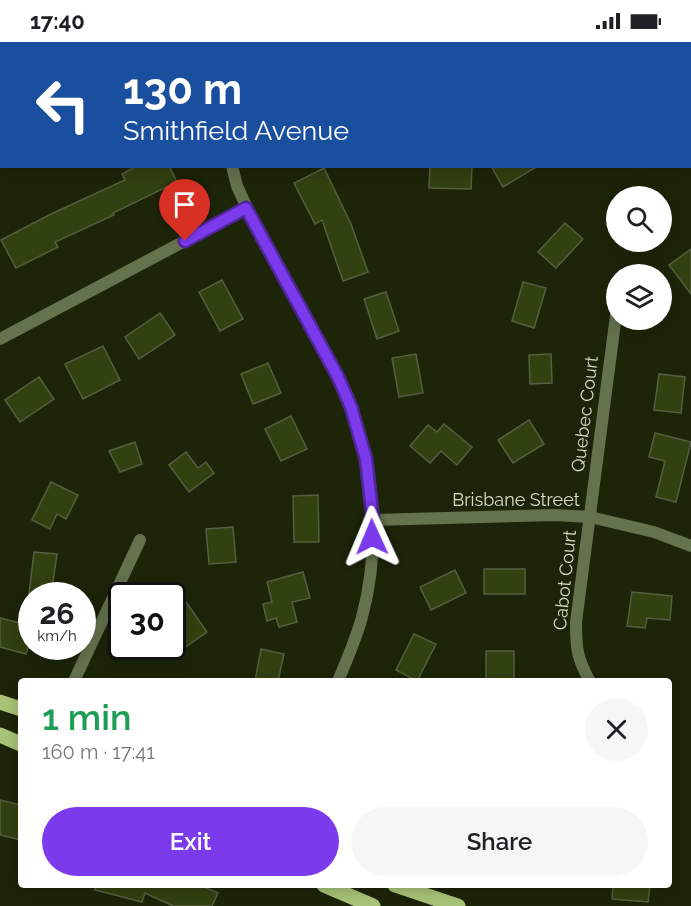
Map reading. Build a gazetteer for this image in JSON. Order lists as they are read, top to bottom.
{
  "streets": {
    "street": ["Quebec Court", "Brisbane Street", "Cabot Court"]
  },
  "crossings": [
    ["Quebec Court", "Brisbane Street"],
    ["Quebec Court", "Cabot Court"],
    ["Brisbane Street", "Cabot Court"]
  ],
  "page": {
    "status": "17:40",
    "turn": ["130 m", "Smithfield Avenue"],
    "speed": "26 km/h",
    "limit": "30",
    "heading": ["1 min", "160 m · 17:41"],
    "buttons": ["Exit", "Share"]
  }
}
